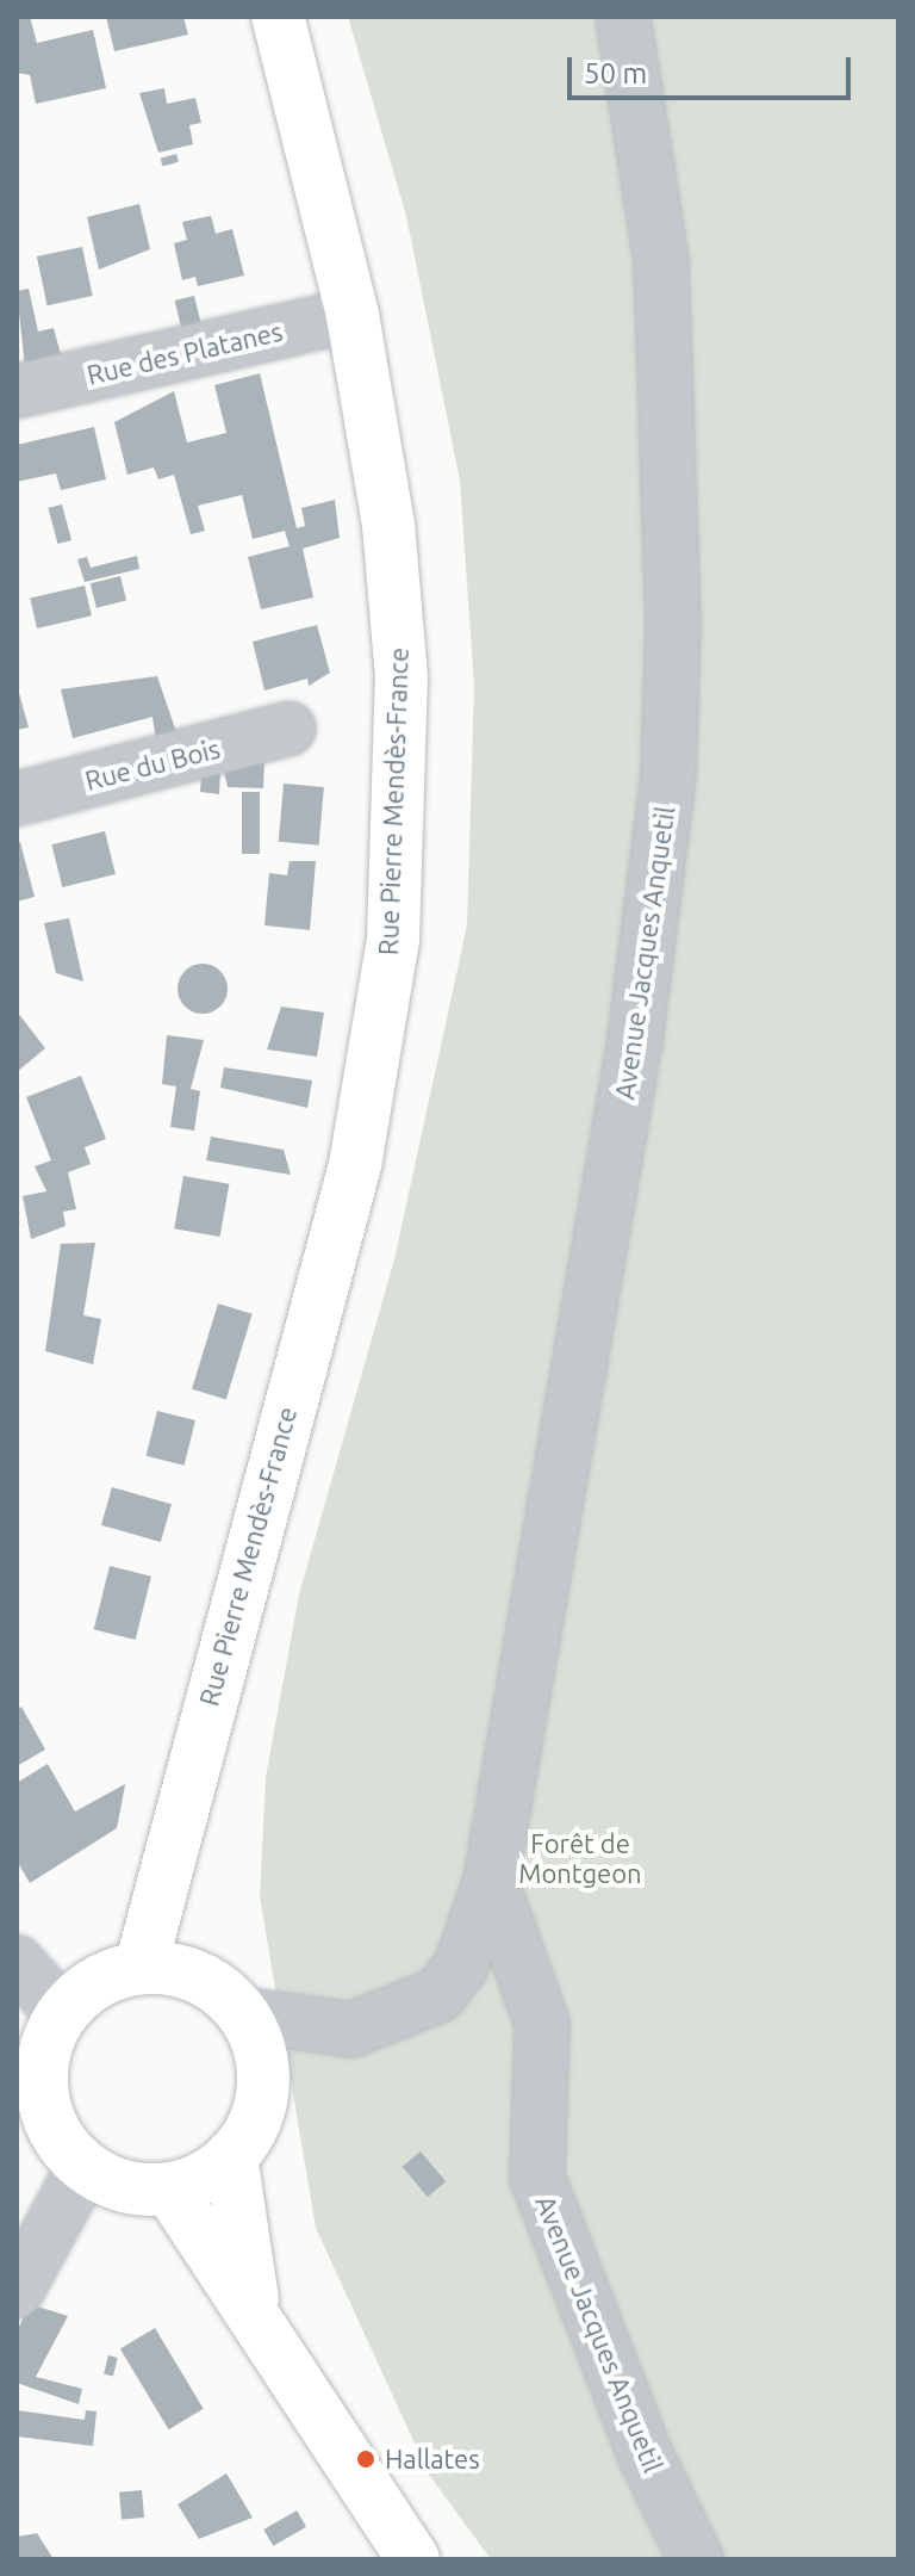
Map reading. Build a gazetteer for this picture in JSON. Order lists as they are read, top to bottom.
{
  "streets": {
    "main road": ["Rue Pierre Mendès-France"],
    "street": ["Rue des Platanes", "Rue du Bois", "Avenue Jacques Anquetil"]
  },
  "crossings": [
    ["Rue des Platanes", "Rue Pierre Mendès-France"],
    ["Rue Pierre Mendès-France", "Avenue Jacques Anquetil"]
  ],
  "parks": ["Forêt de Montgeon"],
  "places": ["Hallates"],
  "scale_bar": "50 m"
}
